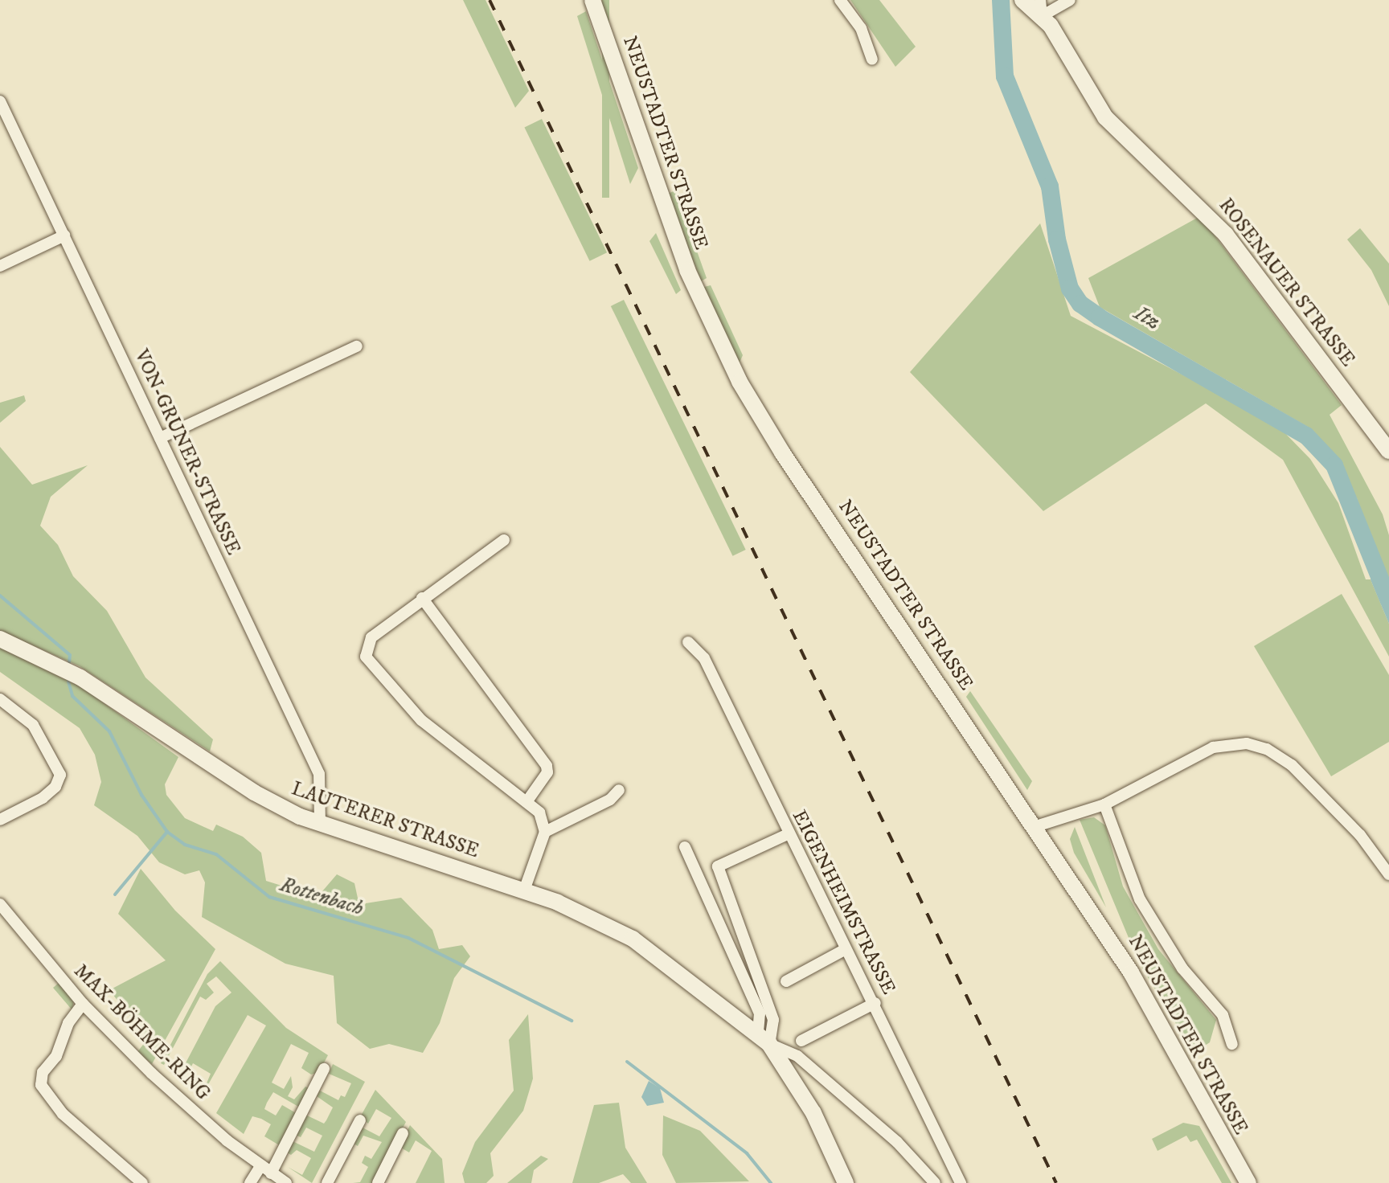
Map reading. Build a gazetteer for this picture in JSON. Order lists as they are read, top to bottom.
{
  "streets": {
    "street": [
      "NEUSTADTER STRASSE",
      "ROSENAUER STRASSE",
      "VON-GRUNER-STRASSE",
      "LAUTERER STRASSE",
      "EIGENHEIMSTRASSE",
      "MAX-BÖHME-RING"
    ]
  },
  "crossings": [
    ["VON-GRUNER-STRASSE", "LAUTERER STRASSE"]
  ],
  "water": ["Itz", "Rottenbach"]
}
